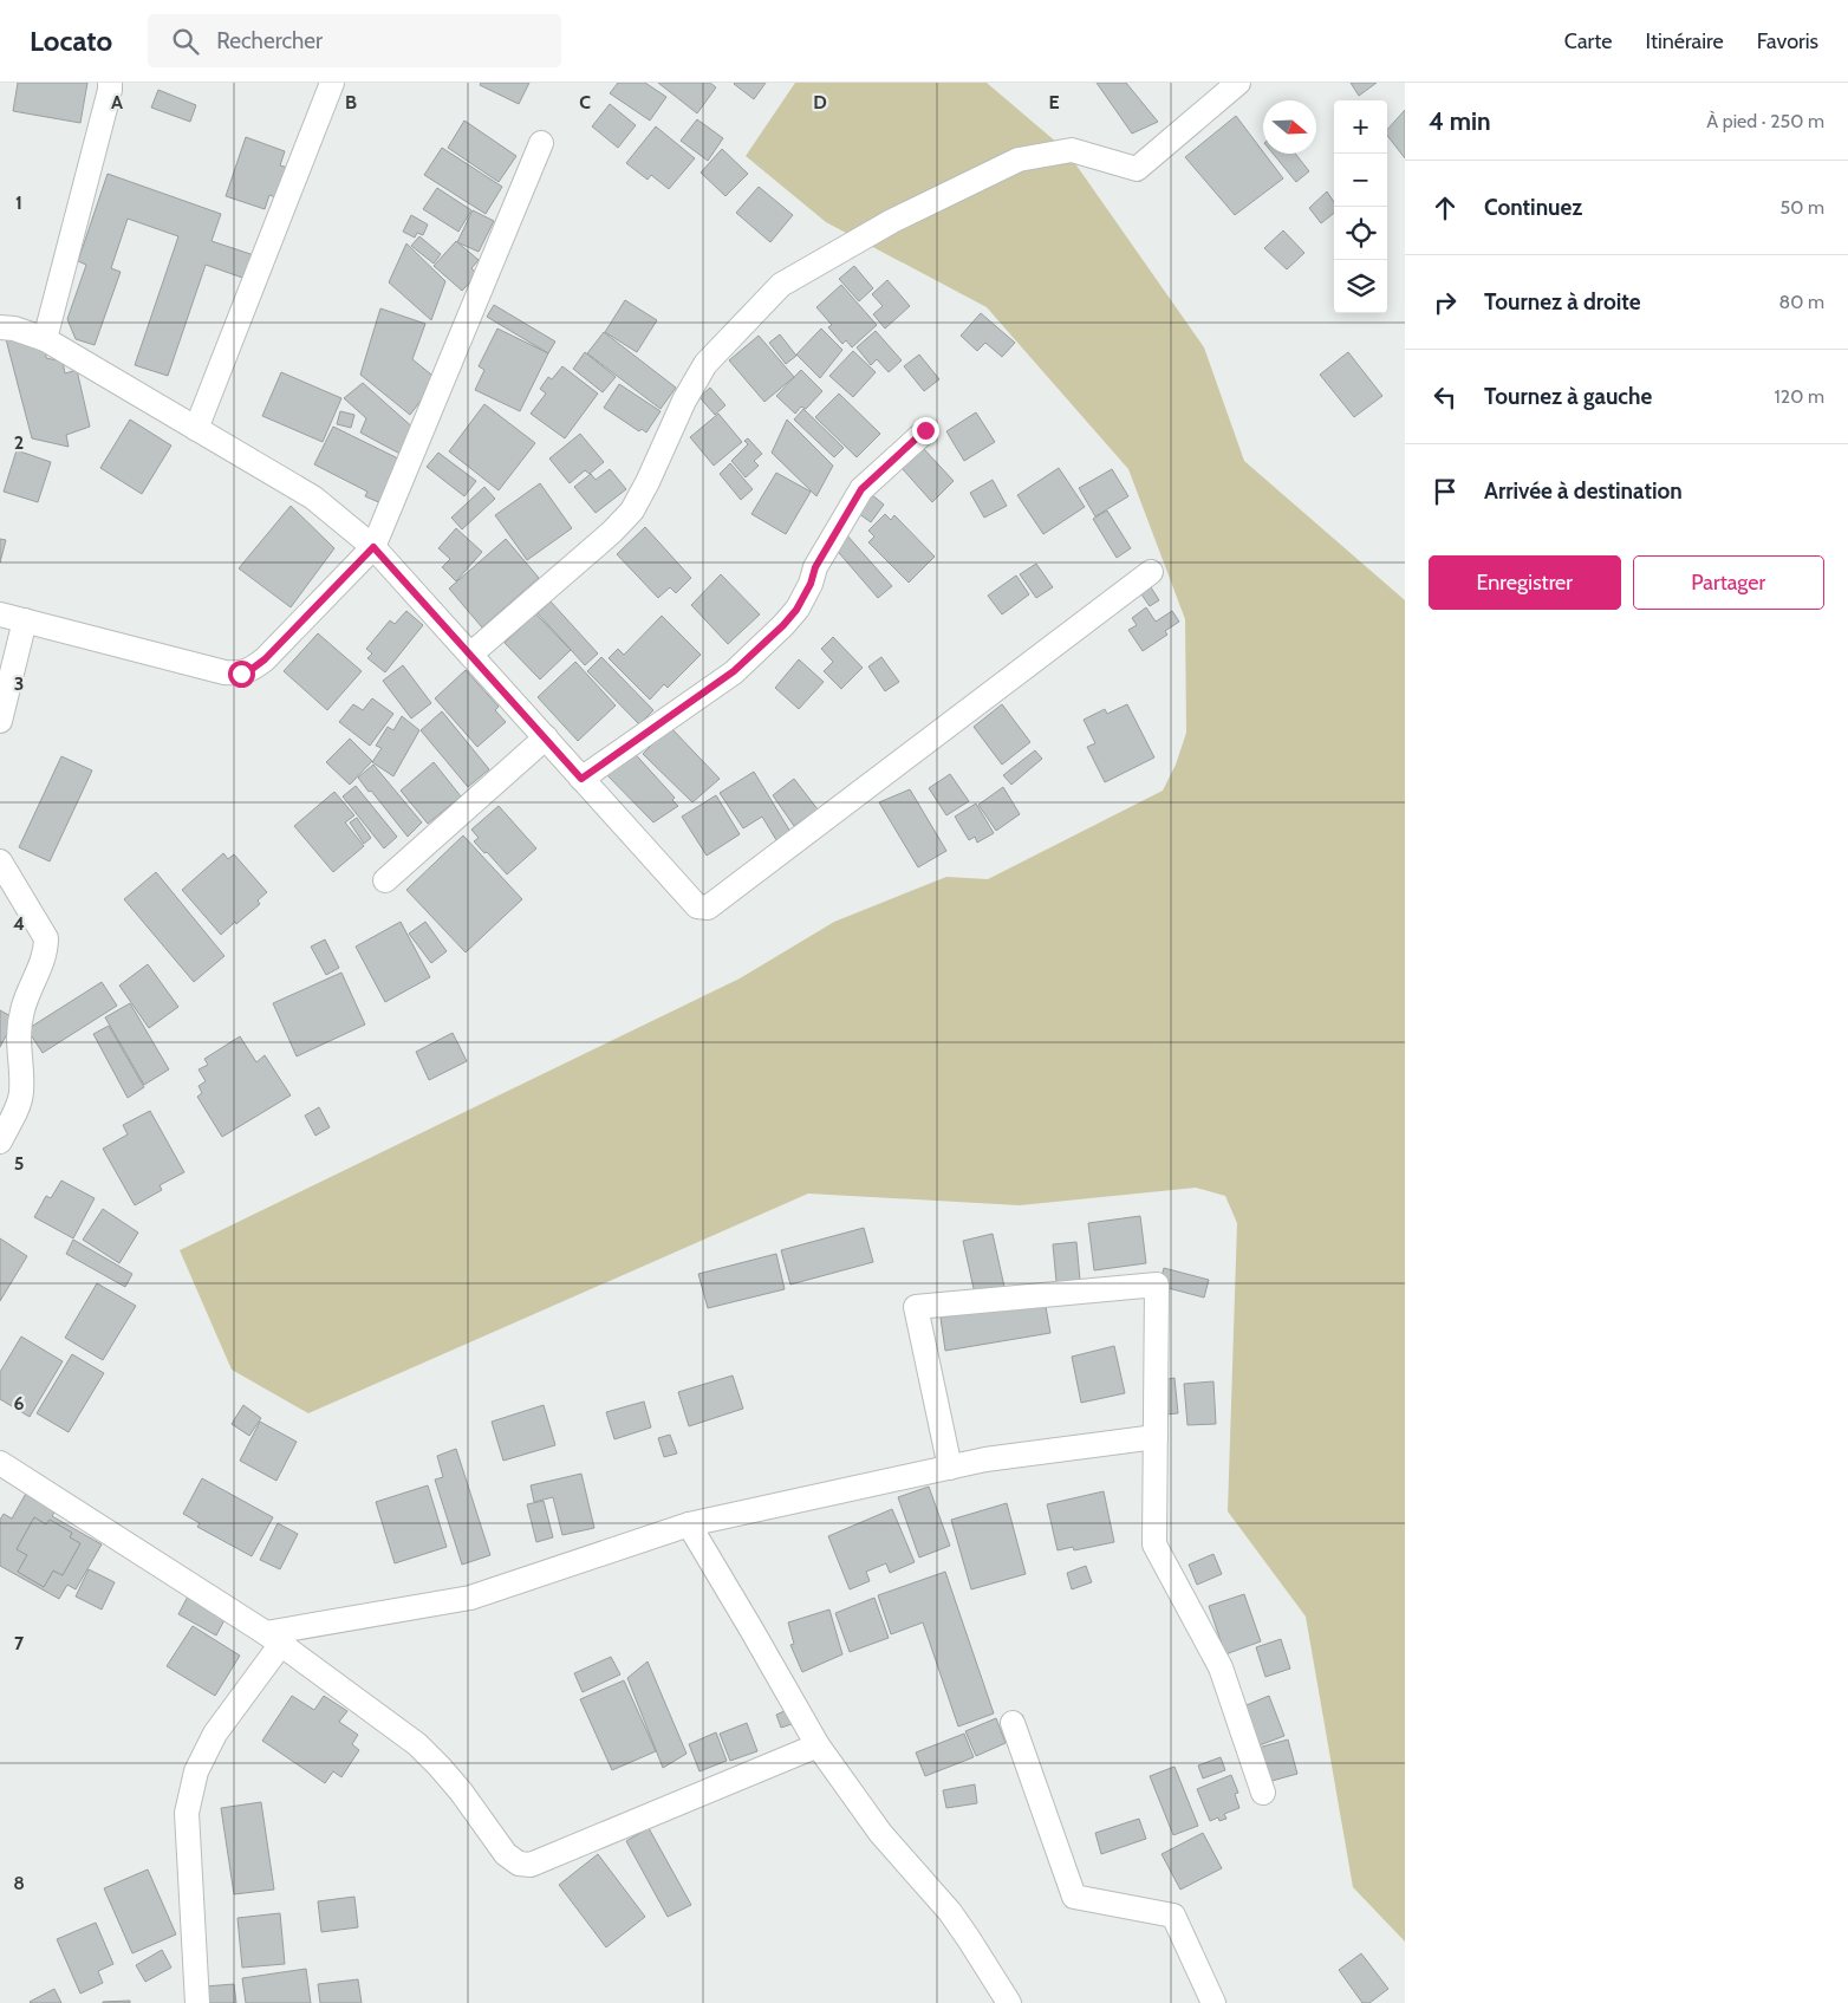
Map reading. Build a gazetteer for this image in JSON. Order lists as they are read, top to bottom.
{
  "north": "right",
  "page": {
    "header": "Locato",
    "search": "Rechercher",
    "nav": ["Carte", "Itinéraire", "Favoris"],
    "heading": ["4 min", "À pied · 250 m"],
    "map_buttons": ["+", "−"],
    "list": [
      ["Continuez", "50 m"],
      ["Tournez à droite", "80 m"],
      ["Tournez à gauche", "120 m"],
      "Arrivée à destination"
    ],
    "buttons": ["Enregistrer", "Partager"]
  },
  "grid": {
    "columns": [
      "A",
      "B",
      "C",
      "D",
      "E"
    ],
    "rows": [
      "1",
      "2",
      "3",
      "4",
      "5",
      "6",
      "7",
      "8"
    ]
  }
}
